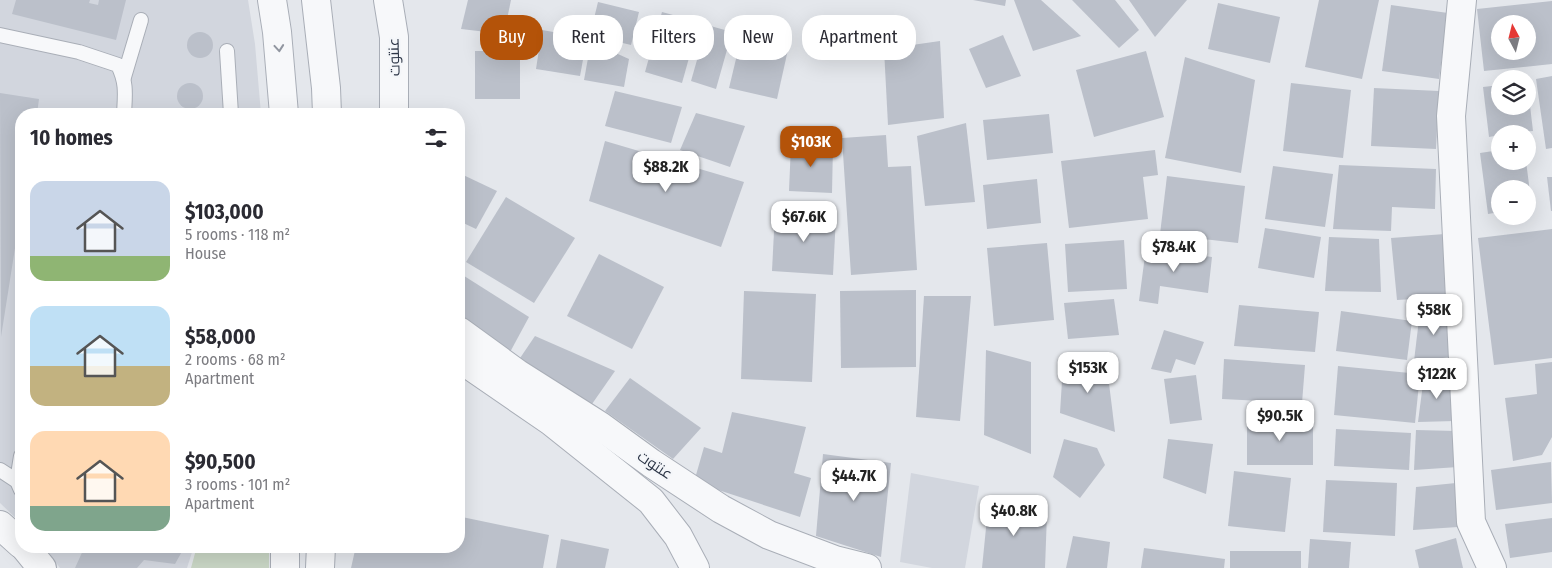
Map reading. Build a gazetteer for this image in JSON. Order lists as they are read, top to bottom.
{
  "streets": {
    "street": ["عنتوت"]
  },
  "north": "top",
  "page": {
    "map_buttons": ["+", "−"],
    "chip": [
      "Buy",
      "Rent",
      "Filters",
      "New",
      "Apartment"
    ],
    "heading": "10 homes",
    "price": [
      "$103K",
      "$88.2K",
      "$67.6K",
      "$78.4K",
      "$58K",
      "$153K",
      "$122K",
      "$90.5K",
      "$44.7K",
      "$40.8K"
    ],
    "list": [
      {
        "name": "$103,000",
        "note": "5 rooms · 118 m² · House"
      },
      {
        "name": "$58,000",
        "note": "2 rooms · 68 m² · Apartment"
      },
      {
        "name": "$90,500",
        "note": "3 rooms · 101 m² · Apartment"
      }
    ]
  }
}
